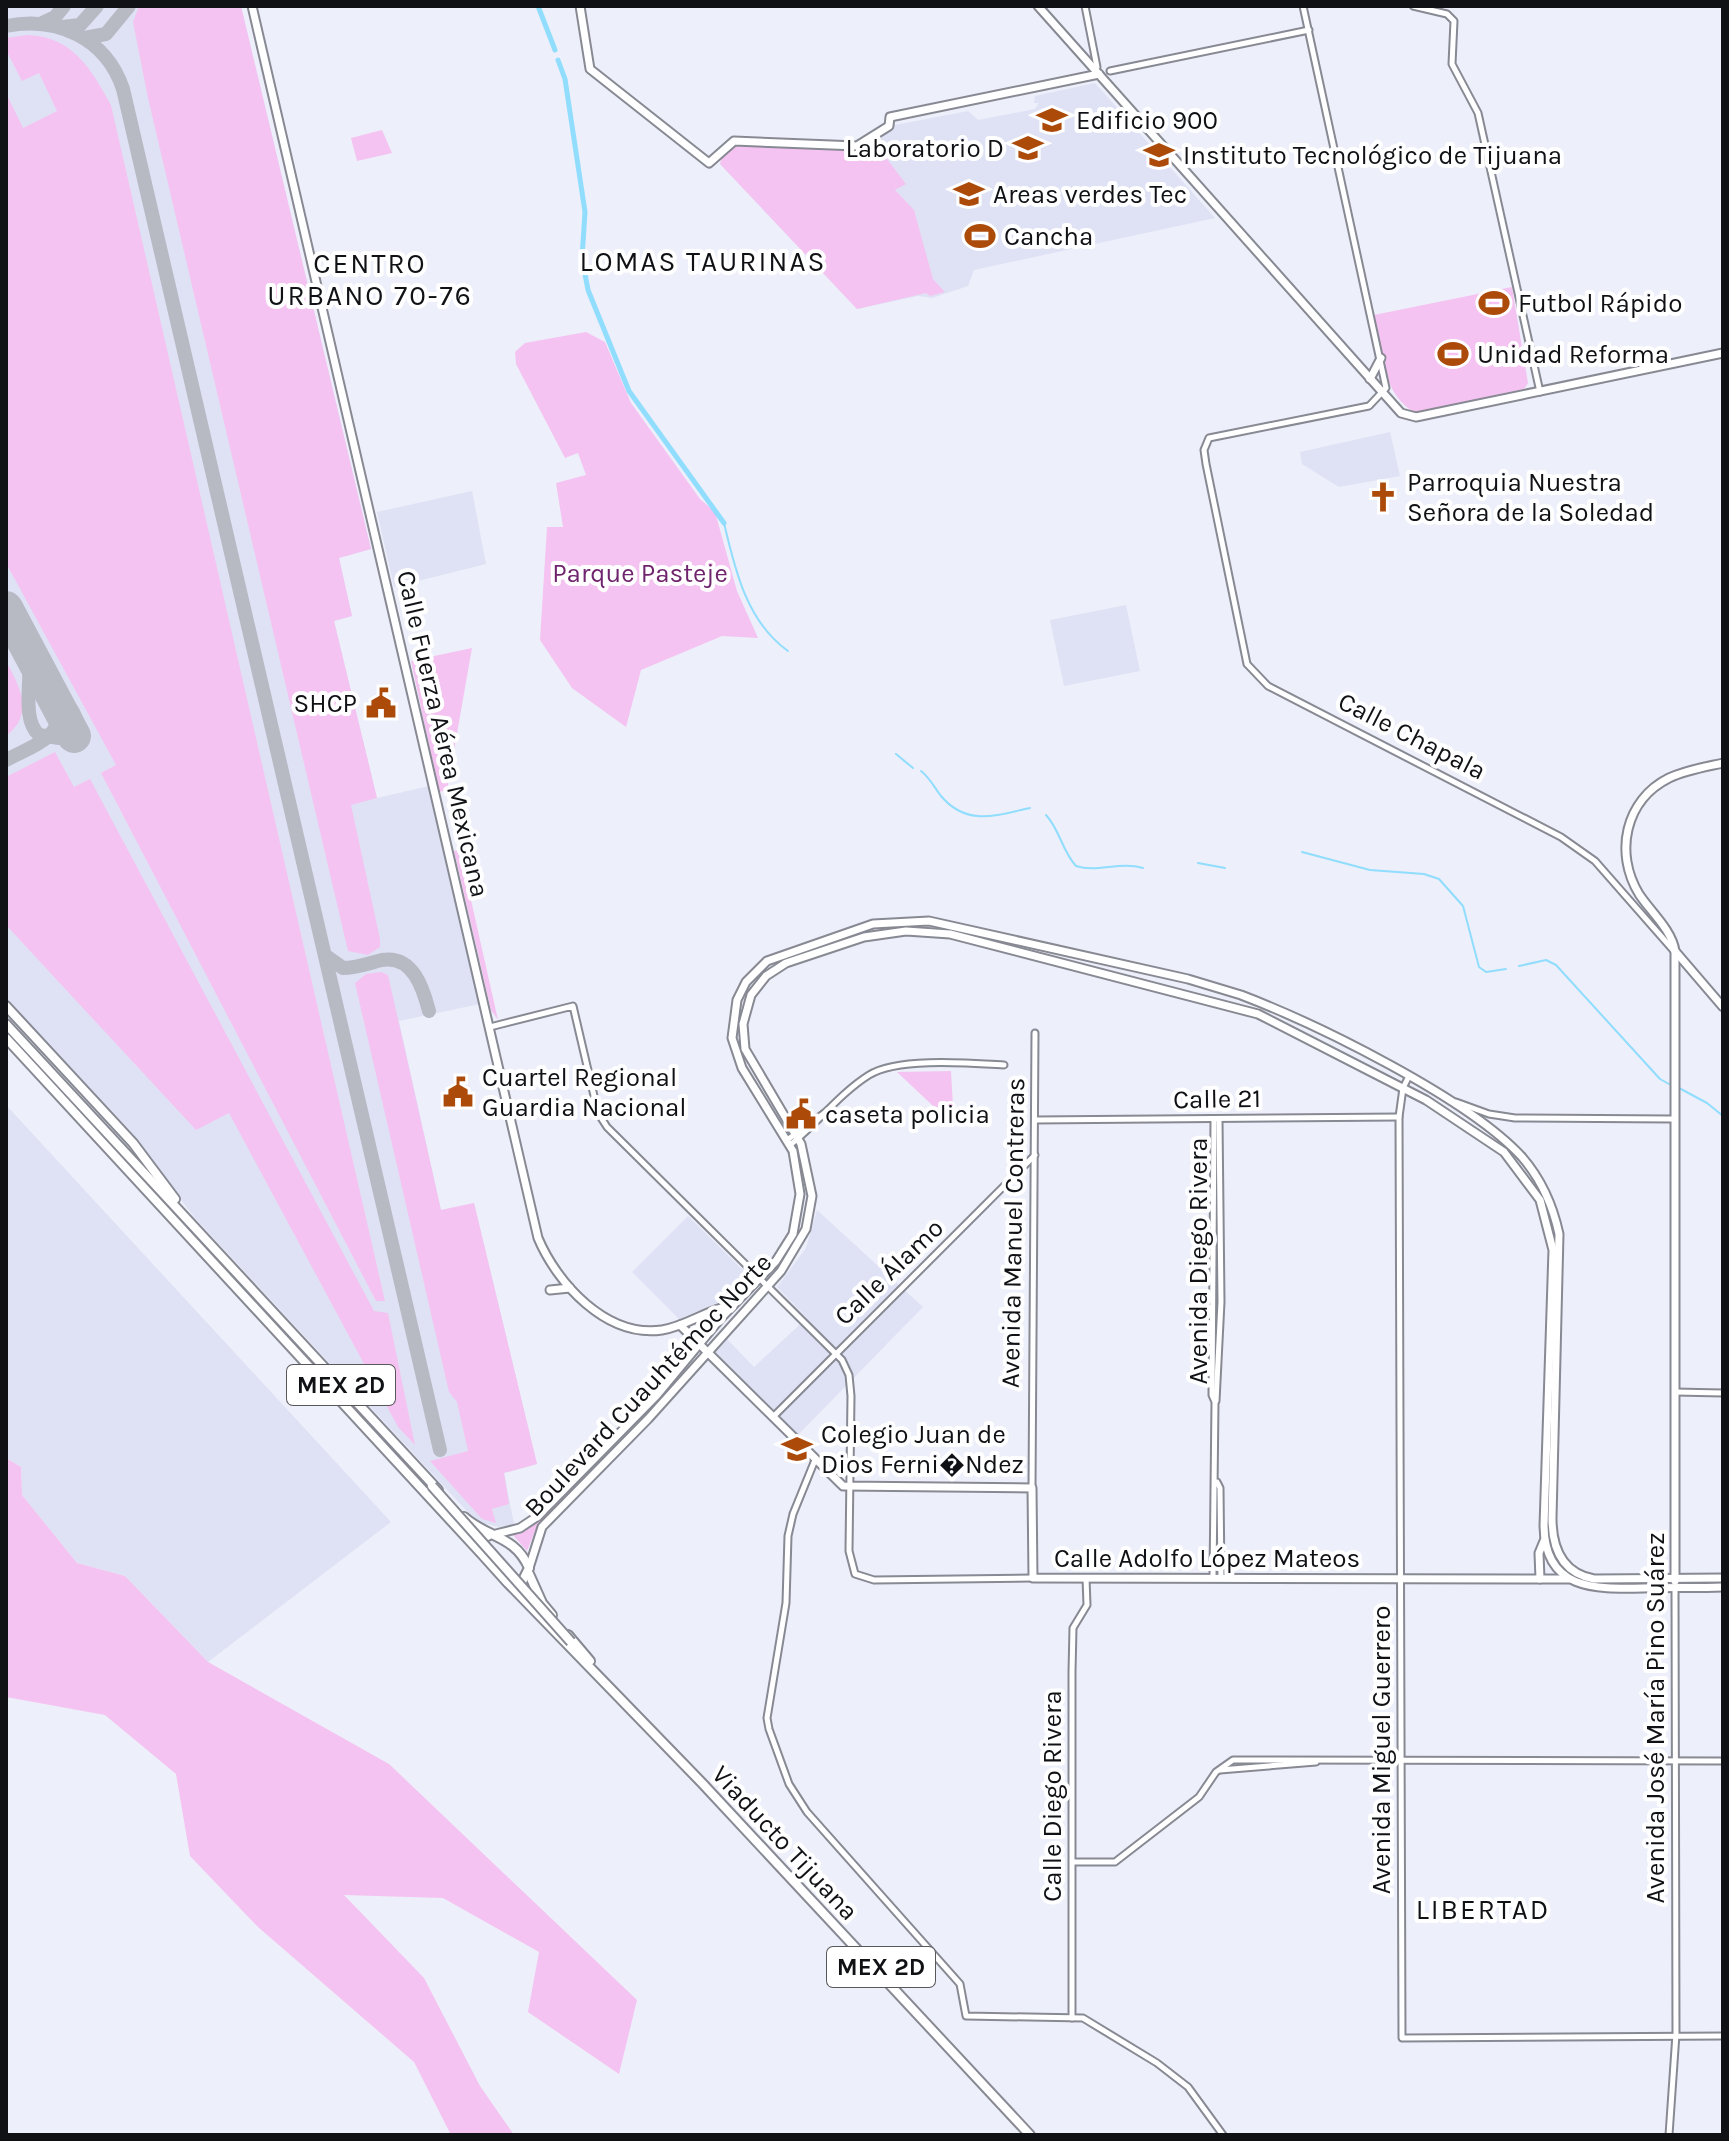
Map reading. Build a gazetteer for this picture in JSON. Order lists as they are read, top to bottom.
{
  "streets": {
    "highway": ["MEX 2D", "Viaducto Tijuana"],
    "main road": [
      "Calle Fuerza Aérea Mexicana",
      "Calle Chapala",
      "Avenida Manuel Contreras",
      "Boulevard Cuauhtémoc Norte",
      "Calle Adolfo López Mateos",
      "Avenida José María Pino Suárez"
    ],
    "street": [
      "Calle 21",
      "Avenida Diego Rivera",
      "Calle Álamo",
      "Avenida Miguel Guerrero",
      "Calle Diego Rivera"
    ]
  },
  "crossings": [
    ["Calle Fuerza Aérea Mexicana", "Boulevard Cuauhtémoc Norte"],
    ["Calle Chapala", "Avenida José María Pino Suárez"],
    ["Calle 21", "Avenida Manuel Contreras"],
    ["Calle 21", "Avenida Diego Rivera"],
    ["Calle 21", "Avenida Miguel Guerrero"],
    ["Avenida Manuel Contreras", "Calle Álamo"],
    ["Avenida Manuel Contreras", "Calle Adolfo López Mateos"],
    ["Avenida Diego Rivera", "Calle Adolfo López Mateos"],
    ["MEX 2D", "Boulevard Cuauhtémoc Norte"],
    ["MEX 2D", "Viaducto Tijuana"],
    ["Boulevard Cuauhtémoc Norte", "Avenida José María Pino Suárez"],
    ["Boulevard Cuauhtémoc Norte", "Avenida Miguel Guerrero"],
    ["Calle Adolfo López Mateos", "Avenida Miguel Guerrero"],
    ["Calle Adolfo López Mateos", "Calle Diego Rivera"],
    ["Avenida José María Pino Suárez", "Avenida Miguel Guerrero"]
  ],
  "districts": ["LOMAS TAURINAS", "CENTRO URBANO 70-76", "LIBERTAD"],
  "parks": ["Parque Pasteje"],
  "places": {
    "school or university": [
      "Edificio 900",
      "Laboratorio D",
      "Instituto Tecnológico de Tijuana",
      "Areas verdes Tec",
      "Colegio Juan de Dios Ferni�Ndez"
    ],
    "sports": ["Cancha", "Futbol Rápido", "Unidad Reforma"],
    "church": ["Parroquia Nuestra Señora de la Soledad"],
    "public building": ["SHCP", "Cuartel Regional Guardia Nacional", "caseta policia"]
  }
}
